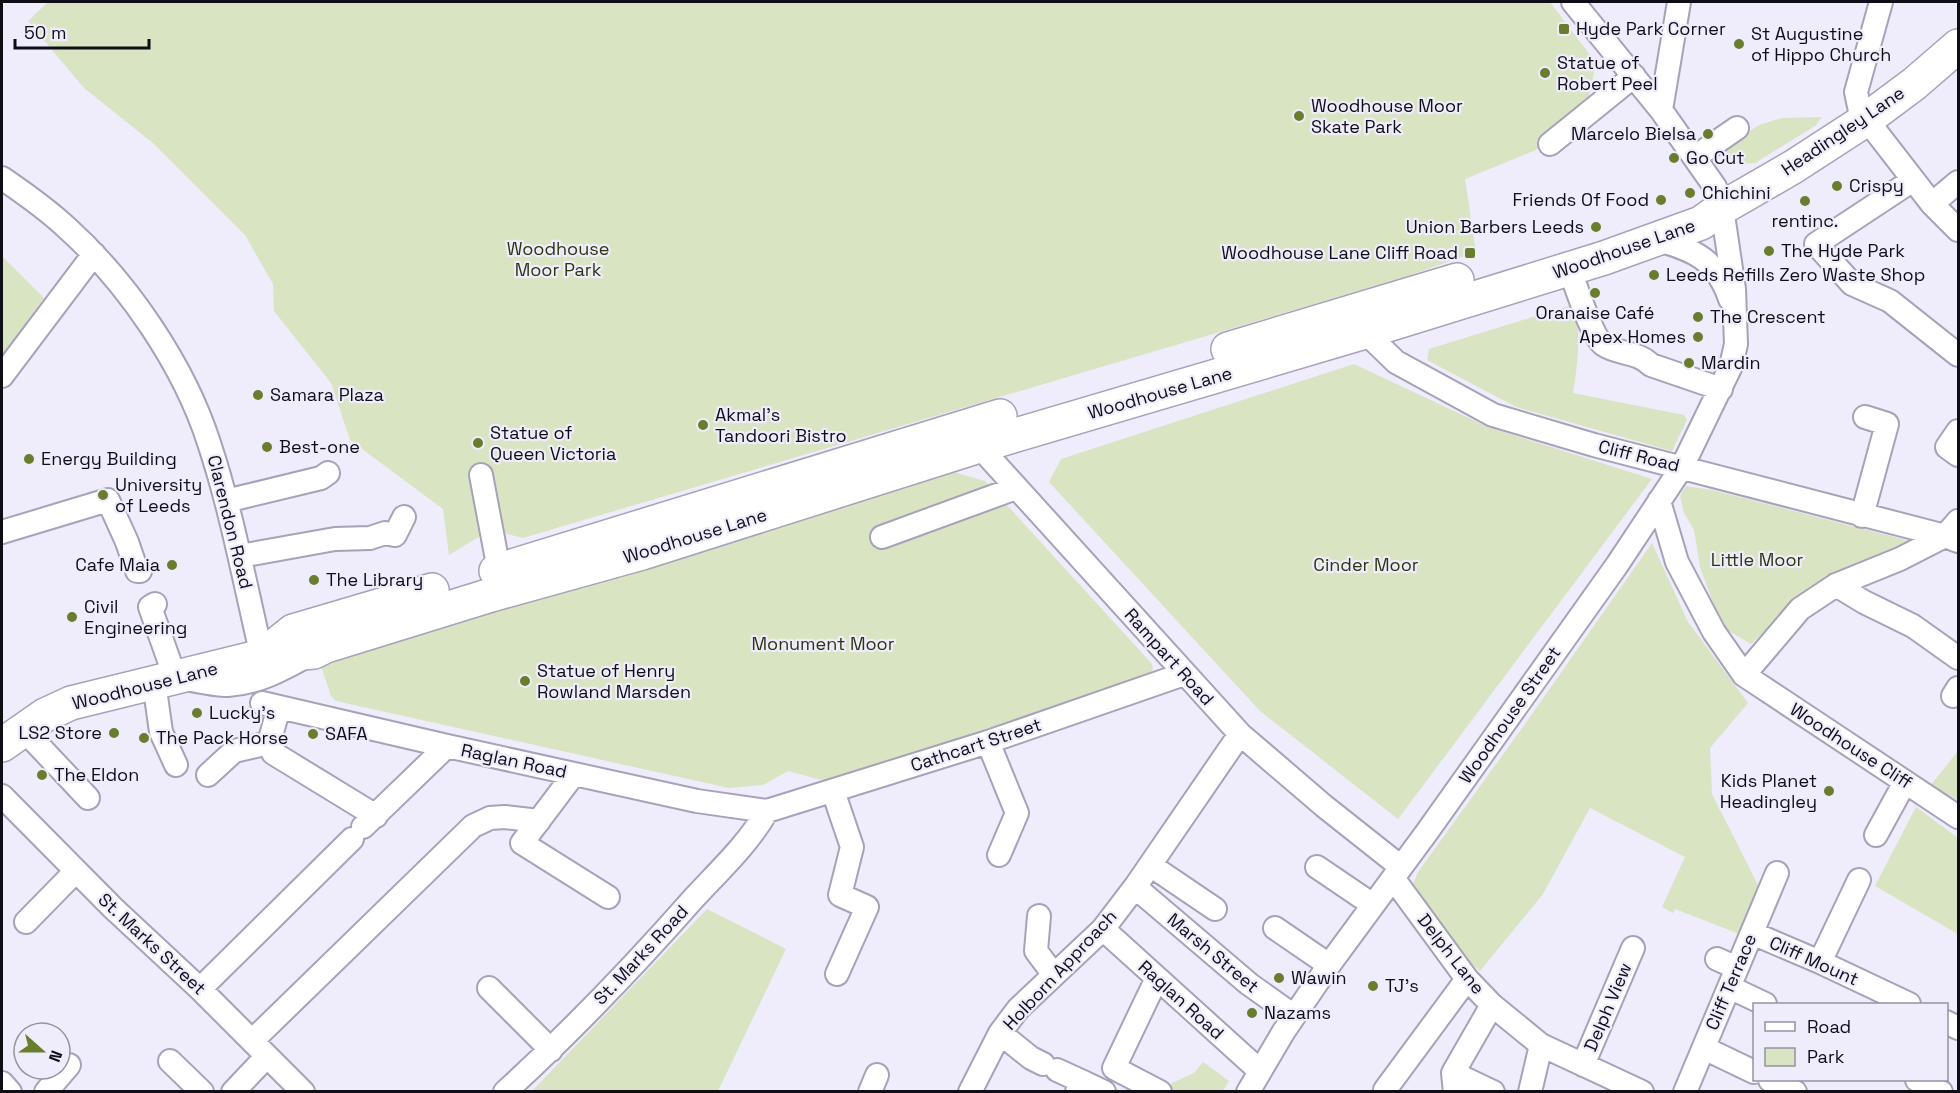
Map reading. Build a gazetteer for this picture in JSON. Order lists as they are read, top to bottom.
{
  "streets": {
    "highway": ["Headingley Lane", "Woodhouse Lane"],
    "street": [
      "Cliff Road",
      "Clarendon Road",
      "Rampart Road",
      "Woodhouse Street",
      "Cathcart Street",
      "Woodhouse Cliff",
      "Raglan Road",
      "St. Marks Street",
      "Marsh Street",
      "Delph Lane",
      "St. Marks Road",
      "Cliff Mount",
      "Holborn Approach",
      "Cliff Terrace",
      "Delph View"
    ]
  },
  "crossings": [
    ["Headingley Lane", "Woodhouse Lane"],
    ["Headingley Lane", "Woodhouse Street"],
    ["Woodhouse Lane", "Cliff Road"],
    ["Woodhouse Lane", "Clarendon Road"],
    ["Woodhouse Lane", "Rampart Road"],
    ["Woodhouse Lane", "Woodhouse Street"],
    ["Cliff Road", "Woodhouse Street"],
    ["Rampart Road", "Woodhouse Street"],
    ["Rampart Road", "Cathcart Street"],
    ["Rampart Road", "Delph Lane"],
    ["Rampart Road", "Holborn Approach"],
    ["Woodhouse Street", "Woodhouse Cliff"],
    ["Woodhouse Street", "Raglan Road"],
    ["Woodhouse Street", "Marsh Street"],
    ["Woodhouse Street", "Delph Lane"],
    ["Cathcart Street", "Raglan Road"],
    ["Cathcart Street", "St. Marks Road"],
    ["Raglan Road", "St. Marks Road"],
    ["Raglan Road", "Holborn Approach"],
    ["Marsh Street", "Holborn Approach"],
    ["Delph Lane", "Delph View"],
    ["Cliff Mount", "Cliff Terrace"]
  ],
  "parks": [
    "Woodhouse Moor Park",
    "Little Moor",
    "Cinder Moor",
    "Monument Moor"
  ],
  "places": {
    "transit": ["Hyde Park Corner", "Woodhouse Lane Cliff Road"],
    "other": [
      "St Augustine of Hippo Church",
      "Statue of Robert Peel",
      "Woodhouse Moor Skate Park",
      "Marcelo Bielsa",
      "Go Cut",
      "Crispy",
      "Chichini",
      "Friends Of Food",
      "rentinc.",
      "Union Barbers Leeds",
      "The Hyde Park",
      "Leeds Refills Zero Waste Shop",
      "Oranaise Café",
      "The Crescent",
      "Apex Homes",
      "Mardin",
      "Samara Plaza",
      "Akmal's Tandoori Bistro",
      "Statue of Queen Victoria",
      "Best-one",
      "Energy Building",
      "University of Leeds",
      "Cafe Maia",
      "The Library",
      "Civil Engineering",
      "Statue of Henry Rowland Marsden",
      "Lucky's",
      "LS2 Store",
      "SAFA",
      "The Pack Horse",
      "The Eldon",
      "Kids Planet Headingley",
      "Wawin",
      "TJ's",
      "Nazams"
    ]
  },
  "legend": ["Road", "Park"],
  "scale_bar": "50 m",
  "north": "right"
}
